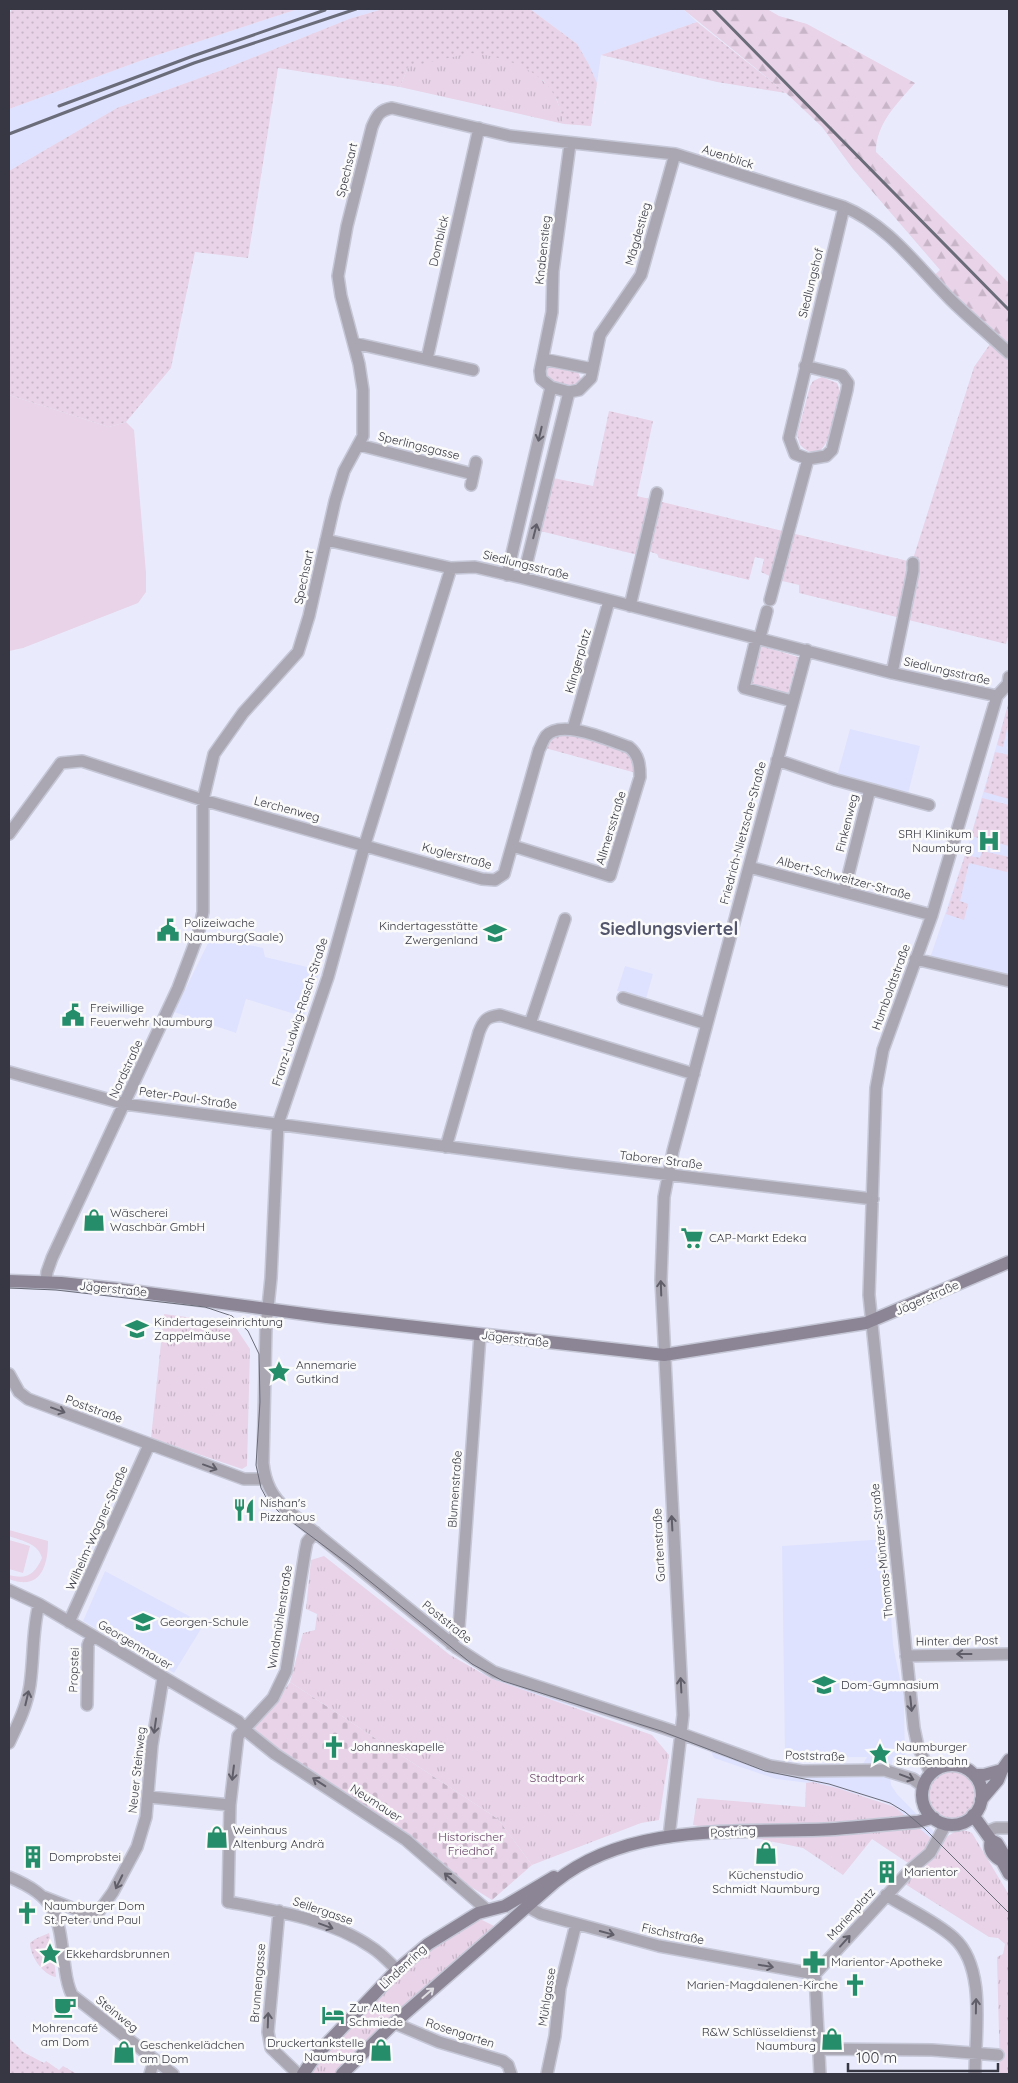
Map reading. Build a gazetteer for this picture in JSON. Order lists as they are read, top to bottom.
{
  "streets": {
    "main road": ["Jägerstraße", "Postring", "Lindenring"],
    "street": [
      "Auenblick",
      "Spechsart",
      "Mägdestieg",
      "Domblick",
      "Knabenstieg",
      "Siedlungshof",
      "Sperlingsgasse",
      "Siedlungsstraße",
      "Klingerplatz",
      "Lerchenweg",
      "Finkenweg",
      "Allmersstraße",
      "Friedrich-Nietzsche-Straße",
      "Kuglerstraße",
      "Albert-Schweitzer-Straße",
      "Humboldtstraße",
      "Franz-Ludwig-Rasch-Straße",
      "Nordstraße",
      "Peter-Paul-Straße",
      "Taborer Straße",
      "Poststraße",
      "Blumenstraße",
      "Wilhelm-Wagner-Straße",
      "Gartenstraße",
      "Thomas-Müntzer-Straße",
      "Windmühlenstraße",
      "Hinter der Post",
      "Georgenmauer",
      "Propstei",
      "Neuer Steinweg",
      "Neumauer",
      "Seilergasse",
      "Marienplatz",
      "Fischstraße",
      "Brunnengasse",
      "Mühlgasse",
      "Steinweg",
      "Rosengarten"
    ]
  },
  "crossings": [
    ["Auenblick", "Spechsart"],
    ["Auenblick", "Mägdestieg"],
    ["Auenblick", "Domblick"],
    ["Auenblick", "Knabenstieg"],
    ["Auenblick", "Siedlungshof"],
    ["Spechsart", "Sperlingsgasse"],
    ["Spechsart", "Siedlungsstraße"],
    ["Spechsart", "Lerchenweg"],
    ["Spechsart", "Nordstraße"],
    ["Siedlungsstraße", "Klingerplatz"],
    ["Siedlungsstraße", "Friedrich-Nietzsche-Straße"],
    ["Siedlungsstraße", "Humboldtstraße"],
    ["Siedlungsstraße", "Franz-Ludwig-Rasch-Straße"],
    ["Klingerplatz", "Allmersstraße"],
    ["Klingerplatz", "Kuglerstraße"],
    ["Lerchenweg", "Kuglerstraße"],
    ["Lerchenweg", "Franz-Ludwig-Rasch-Straße"],
    ["Lerchenweg", "Nordstraße"],
    ["Finkenweg", "Friedrich-Nietzsche-Straße"],
    ["Finkenweg", "Albert-Schweitzer-Straße"],
    ["Allmersstraße", "Kuglerstraße"],
    ["Friedrich-Nietzsche-Straße", "Albert-Schweitzer-Straße"],
    ["Friedrich-Nietzsche-Straße", "Taborer Straße"],
    ["Friedrich-Nietzsche-Straße", "Jägerstraße"],
    ["Friedrich-Nietzsche-Straße", "Gartenstraße"],
    ["Kuglerstraße", "Franz-Ludwig-Rasch-Straße"],
    ["Albert-Schweitzer-Straße", "Humboldtstraße"],
    ["Humboldtstraße", "Taborer Straße"],
    ["Humboldtstraße", "Jägerstraße"],
    ["Humboldtstraße", "Thomas-Müntzer-Straße"],
    ["Franz-Ludwig-Rasch-Straße", "Peter-Paul-Straße"],
    ["Franz-Ludwig-Rasch-Straße", "Taborer Straße"],
    ["Franz-Ludwig-Rasch-Straße", "Jägerstraße"],
    ["Franz-Ludwig-Rasch-Straße", "Poststraße"],
    ["Nordstraße", "Peter-Paul-Straße"],
    ["Nordstraße", "Jägerstraße"],
    ["Peter-Paul-Straße", "Taborer Straße"],
    ["Jägerstraße", "Blumenstraße"],
    ["Jägerstraße", "Gartenstraße"],
    ["Jägerstraße", "Thomas-Müntzer-Straße"],
    ["Poststraße", "Blumenstraße"],
    ["Poststraße", "Wilhelm-Wagner-Straße"],
    ["Poststraße", "Gartenstraße"],
    ["Poststraße", "Thomas-Müntzer-Straße"],
    ["Poststraße", "Windmühlenstraße"],
    ["Poststraße", "Postring"],
    ["Poststraße", "Marienplatz"],
    ["Wilhelm-Wagner-Straße", "Georgenmauer"],
    ["Gartenstraße", "Postring"],
    ["Thomas-Müntzer-Straße", "Hinter der Post"],
    ["Thomas-Müntzer-Straße", "Postring"],
    ["Thomas-Müntzer-Straße", "Marienplatz"],
    ["Windmühlenstraße", "Georgenmauer"],
    ["Windmühlenstraße", "Neumauer"],
    ["Windmühlenstraße", "Seilergasse"],
    ["Georgenmauer", "Propstei"],
    ["Georgenmauer", "Neuer Steinweg"],
    ["Georgenmauer", "Neumauer"],
    ["Neuer Steinweg", "Steinweg"],
    ["Neumauer", "Lindenring"],
    ["Postring", "Marienplatz"],
    ["Postring", "Lindenring"],
    ["Seilergasse", "Lindenring"],
    ["Seilergasse", "Brunnengasse"],
    ["Marienplatz", "Fischstraße"],
    ["Fischstraße", "Lindenring"],
    ["Fischstraße", "Mühlgasse"],
    ["Lindenring", "Rosengarten"]
  ],
  "one_way": [
    "Poststraße",
    "Gartenstraße",
    "Hinter der Post",
    "Neuer Steinweg",
    "Neumauer",
    "Seilergasse",
    "Marienplatz",
    "Fischstraße",
    "Brunnengasse"
  ],
  "districts": ["Siedlungsviertel"],
  "parks": ["Stadtpark", "Historischer Friedhof"],
  "places": {
    "hospital": ["SRH Klinikum Naumburg"],
    "public building": ["Polizeiwache Naumburg(Saale)", "Freiwillige Feuerwehr Naumburg"],
    "school or university": [
      "Kindertagesstätte Zwergenland",
      "Kindertageseinrichtung Zappelmäuse",
      "Georgen-Schule",
      "Dom-Gymnasium"
    ],
    "shop": [
      "Wäscherei Waschbär GmbH",
      "Weinhaus Altenburg Andrä",
      "Küchenstudio Schmidt Naumburg",
      "R&W Schlüsseldienst Naumburg",
      "Druckertankstelle Naumburg",
      "Geschenkelädchen am Dom"
    ],
    "supermarket": ["CAP-Markt Edeka"],
    "place": ["Annemarie Gutkind", "Naumburger Straßenbahn", "Ekkehardsbrunnen"],
    "restaurant": ["Nishan's Pizzahous"],
    "church": ["Johanneskapelle", "Naumburger Dom St. Peter und Paul", "Marien-Magdalenen-Kirche"],
    "building": ["Domprobstei", "Marientor"],
    "pharmacy": ["Marientor-Apotheke"],
    "cafe": ["Mohrencafé am Dom"],
    "hotel": ["Zur Alten Schmiede"]
  },
  "scale_bar": "100 m"
}
